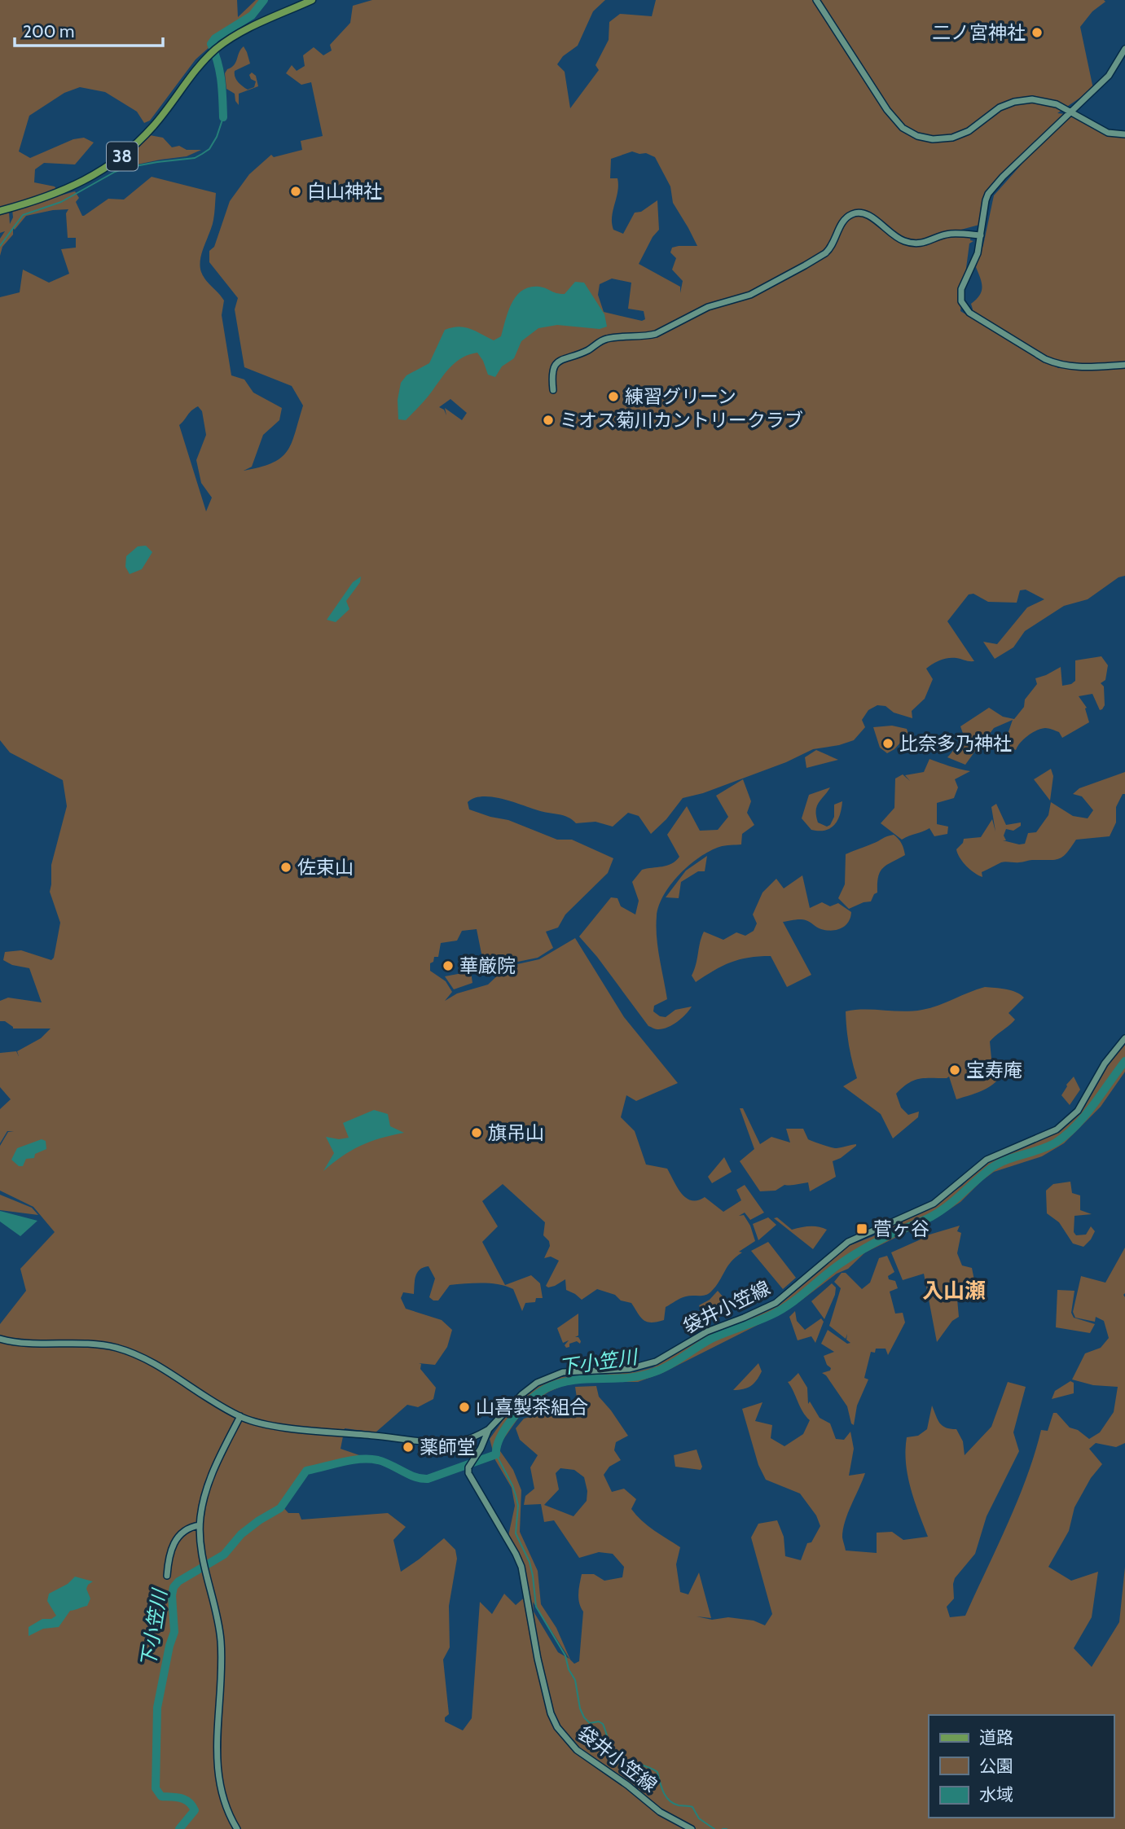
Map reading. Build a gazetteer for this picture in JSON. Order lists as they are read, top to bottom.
{
  "streets": {
    "main road": ["38"],
    "street": ["袋井小笠線"]
  },
  "districts": ["入山瀬"],
  "water": ["下小笠川"],
  "places": {
    "other": [
      "二ノ宮神社",
      "白山神社",
      "練習グリーン",
      "ミオス菊川カントリークラブ",
      "比奈多乃神社",
      "佐束山",
      "華厳院",
      "宝寿庵",
      "旗吊山",
      "山喜製茶組合",
      "薬師堂"
    ],
    "transit": ["菅ヶ谷"]
  },
  "legend": ["道路", "公園", "水域"],
  "scale_bar": "200 m"
}
